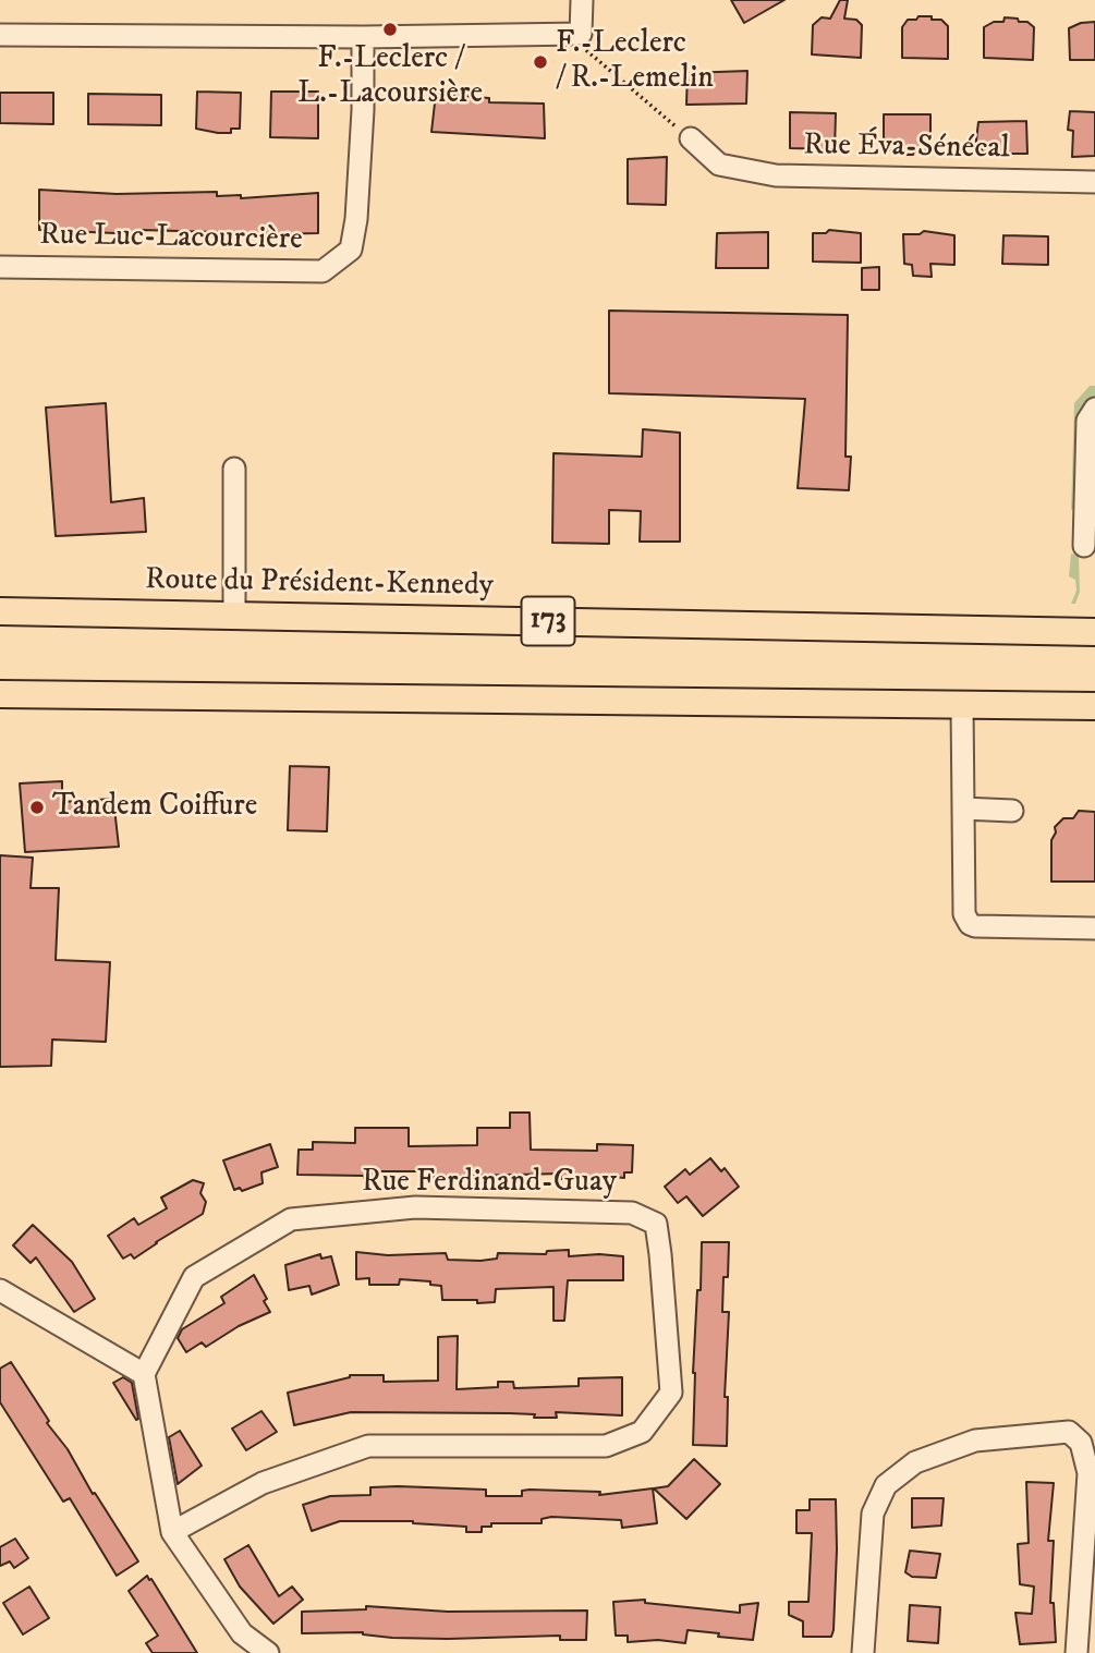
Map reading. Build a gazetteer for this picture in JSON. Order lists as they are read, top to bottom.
{
  "streets": {
    "main road": ["Route du Président-Kennedy", "173"],
    "street": ["Rue Éva-Sénécal", "Rue Luc-Lacourcière", "Rue Ferdinand-Guay"]
  },
  "places": ["F.-Leclerc / L.-Lacoursière", "F.-Leclerc / R.-Lemelin", "Tandem Coiffure"]
}
